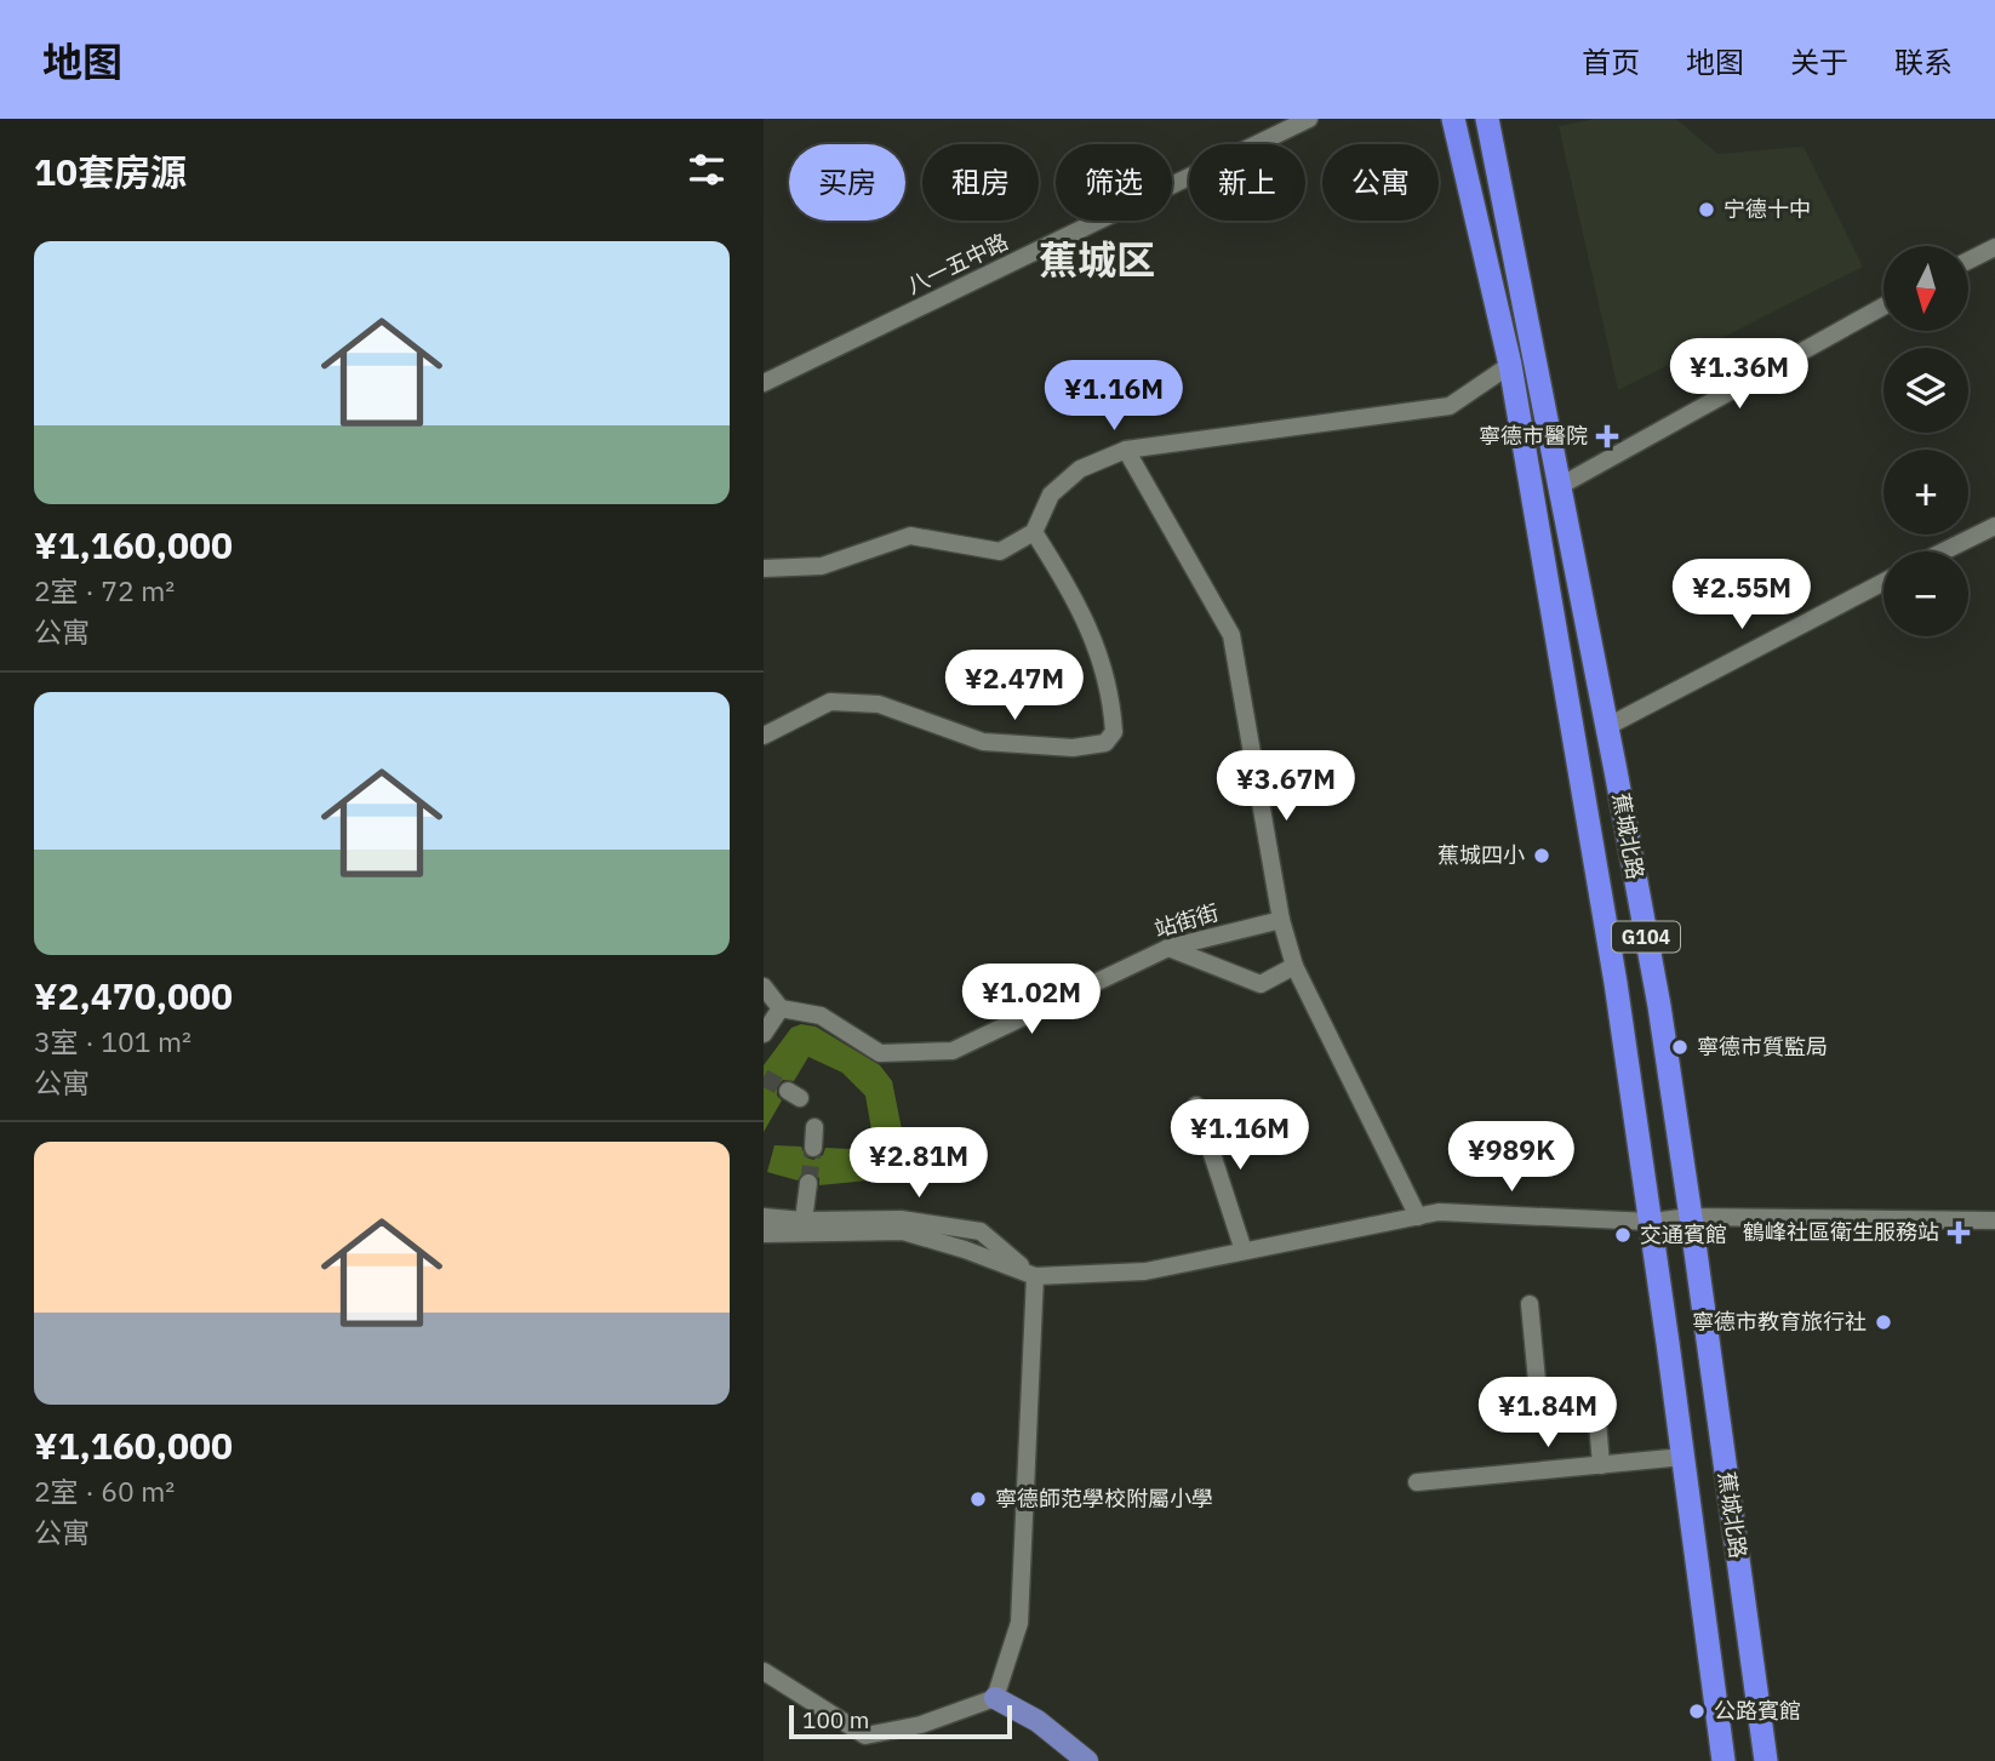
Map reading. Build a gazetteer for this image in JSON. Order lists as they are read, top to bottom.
{
  "streets": {
    "highway": ["蕉城北路", "G104"],
    "street": ["八一五中路", "站街街"]
  },
  "districts": ["蕉城区"],
  "places": {
    "other": [
      "宁德十中",
      "蕉城四小",
      "寧德市質監局",
      "交通賓館",
      "寧德市教育旅行社",
      "寧德師范學校附屬小學",
      "公路賓館"
    ],
    "health": ["寧德市醫院", "鶴峰社區衛生服務站"]
  },
  "scale_bar": "100 m",
  "north": "bottom",
  "page": {
    "header": "地图",
    "nav": [
      "首页",
      "地图",
      "关于",
      "联系"
    ],
    "heading": "10套房源",
    "chip": [
      "买房",
      "租房",
      "筛选",
      "新上",
      "公寓"
    ],
    "list": [
      {
        "name": "¥1,160,000",
        "note": "2室 · 72 m² · 公寓"
      },
      {
        "name": "¥2,470,000",
        "note": "3室 · 101 m² · 公寓"
      },
      {
        "name": "¥1,160,000",
        "note": "2室 · 60 m² · 公寓"
      }
    ],
    "map_buttons": ["+", "−"],
    "price": [
      "¥1.36M",
      "¥1.16M",
      "¥2.55M",
      "¥2.47M",
      "¥3.67M",
      "¥1.02M",
      "¥1.16M",
      "¥989K",
      "¥2.81M",
      "¥1.84M"
    ],
    "scale": "100 m"
  }
}
